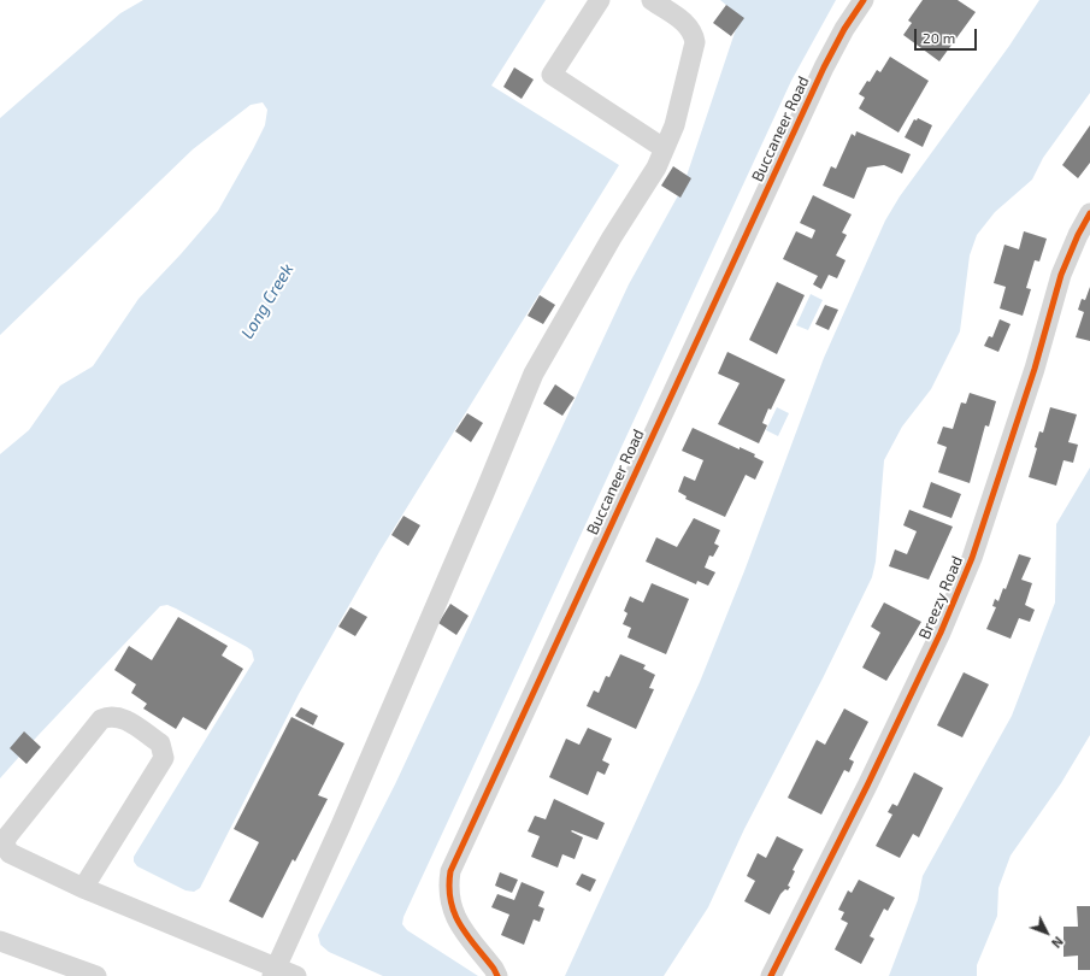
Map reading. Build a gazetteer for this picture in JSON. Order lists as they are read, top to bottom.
{
  "streets": {
    "street": ["Buccaneer Road", "Breezy Road"]
  },
  "water": ["Long Creek"],
  "scale_bar": "20 m",
  "north": "bottom right"
}
